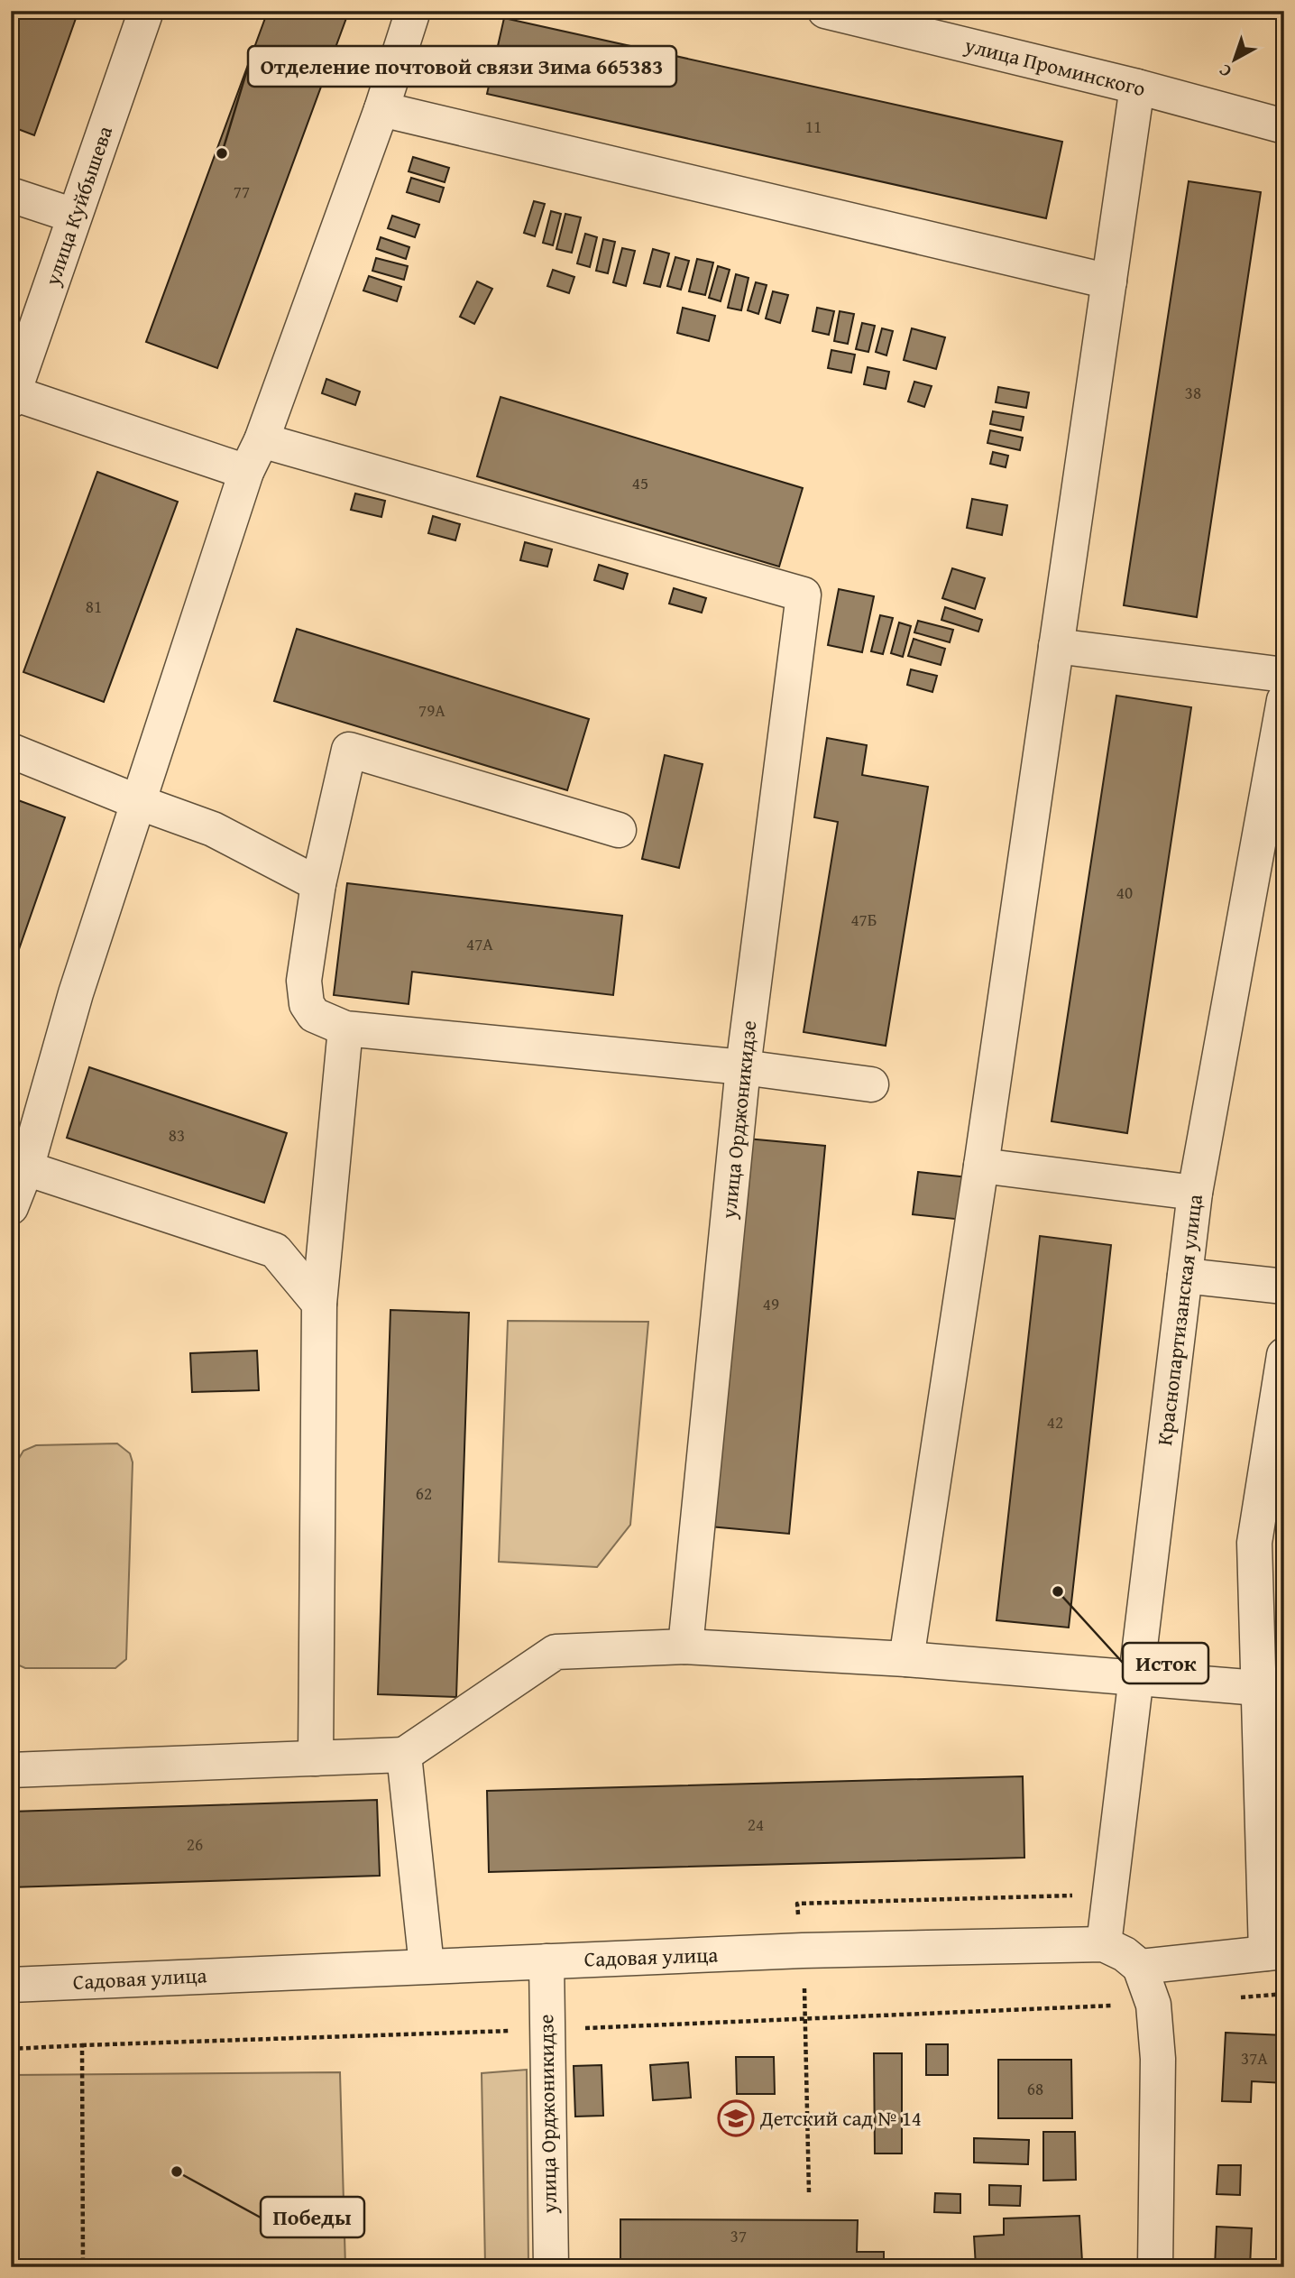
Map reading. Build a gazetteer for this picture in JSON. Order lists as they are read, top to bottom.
{
  "streets": {
    "street": [
      "улица Проминского",
      "улица Куйбышева",
      "улица Орджоникидзе",
      "Краснопартизанская улица",
      "Садовая улица"
    ]
  },
  "crossings": [
    ["улица Орджоникидзе", "Садовая улица"],
    ["Краснопартизанская улица", "Садовая улица"]
  ],
  "places": {
    "other": ["Отделение почтовой связи Зима 665383", "Исток", "Победы"],
    "school or university": ["Детский сад № 14"]
  },
  "house_numbers": [
    "11",
    "77",
    "38",
    "45",
    "81",
    "79А",
    "40",
    "47Б",
    "47А",
    "83",
    "49",
    "42",
    "62",
    "24",
    "26",
    "37А",
    "68",
    "37"
  ],
  "north": "bottom left"
}
